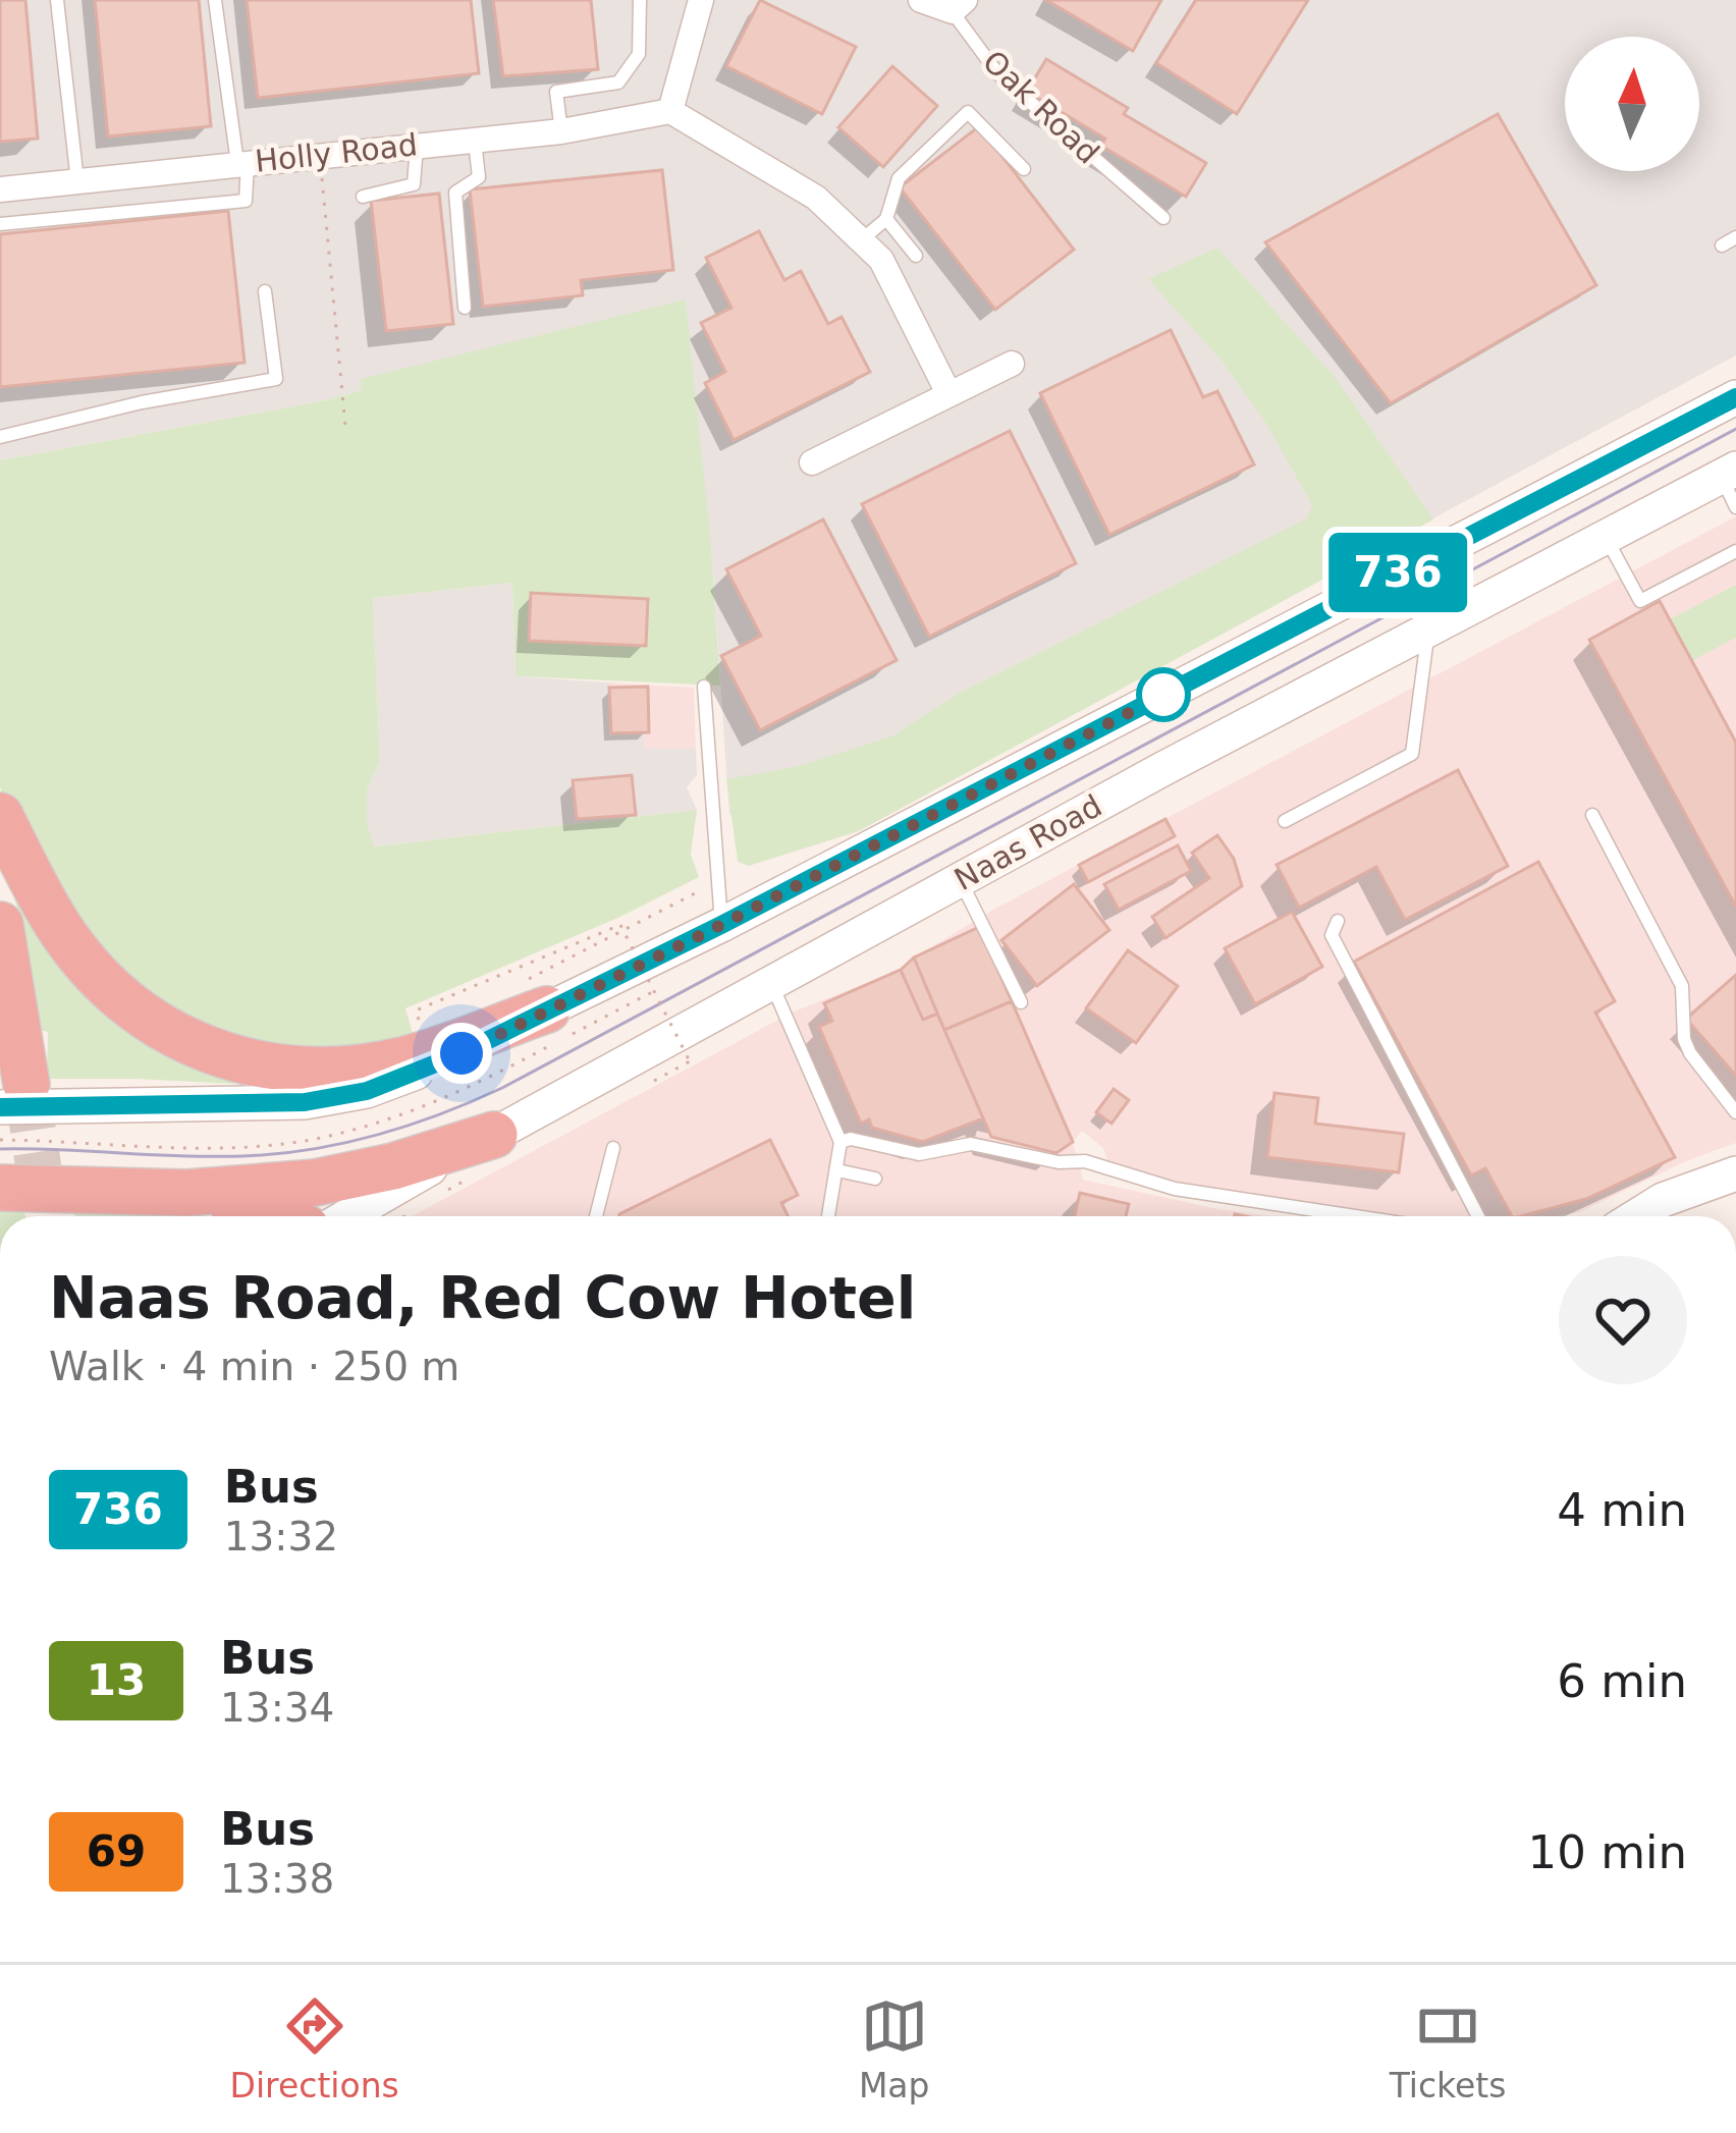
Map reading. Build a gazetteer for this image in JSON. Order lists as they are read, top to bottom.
{
  "streets": {
    "main road": ["Naas Road"],
    "street": ["Oak Road", "Holly Road"]
  },
  "lines": ["bus line 736"],
  "north": "top",
  "page": {
    "on_map": "736",
    "heading": ["Naas Road, Red Cow Hotel", "Walk · 4 min · 250 m"],
    "list": [
      {
        "mark": "736",
        "name": "Bus",
        "note": "13:32",
        "value": "4 min"
      },
      {
        "mark": "13",
        "name": "Bus",
        "note": "13:34",
        "value": "6 min"
      },
      {
        "mark": "69",
        "name": "Bus",
        "note": "13:38",
        "value": "10 min"
      }
    ],
    "tabs": ["Directions", "Map", "Tickets"]
  }
}
